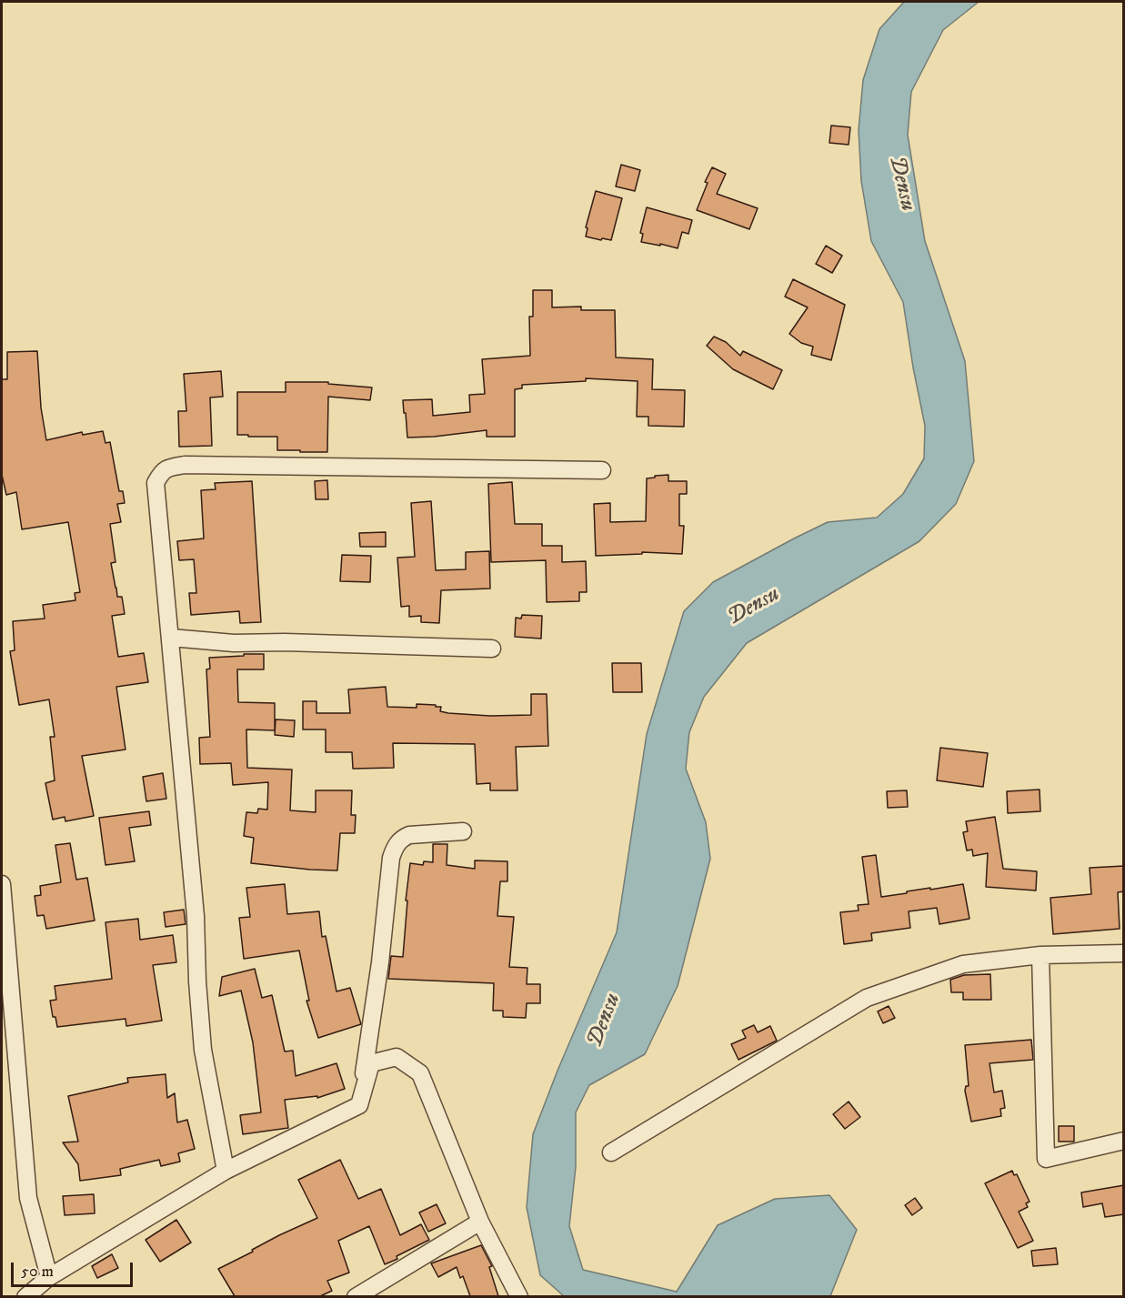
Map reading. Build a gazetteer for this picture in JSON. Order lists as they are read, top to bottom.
{
  "water": ["Densu"],
  "scale_bar": "50 m"
}
